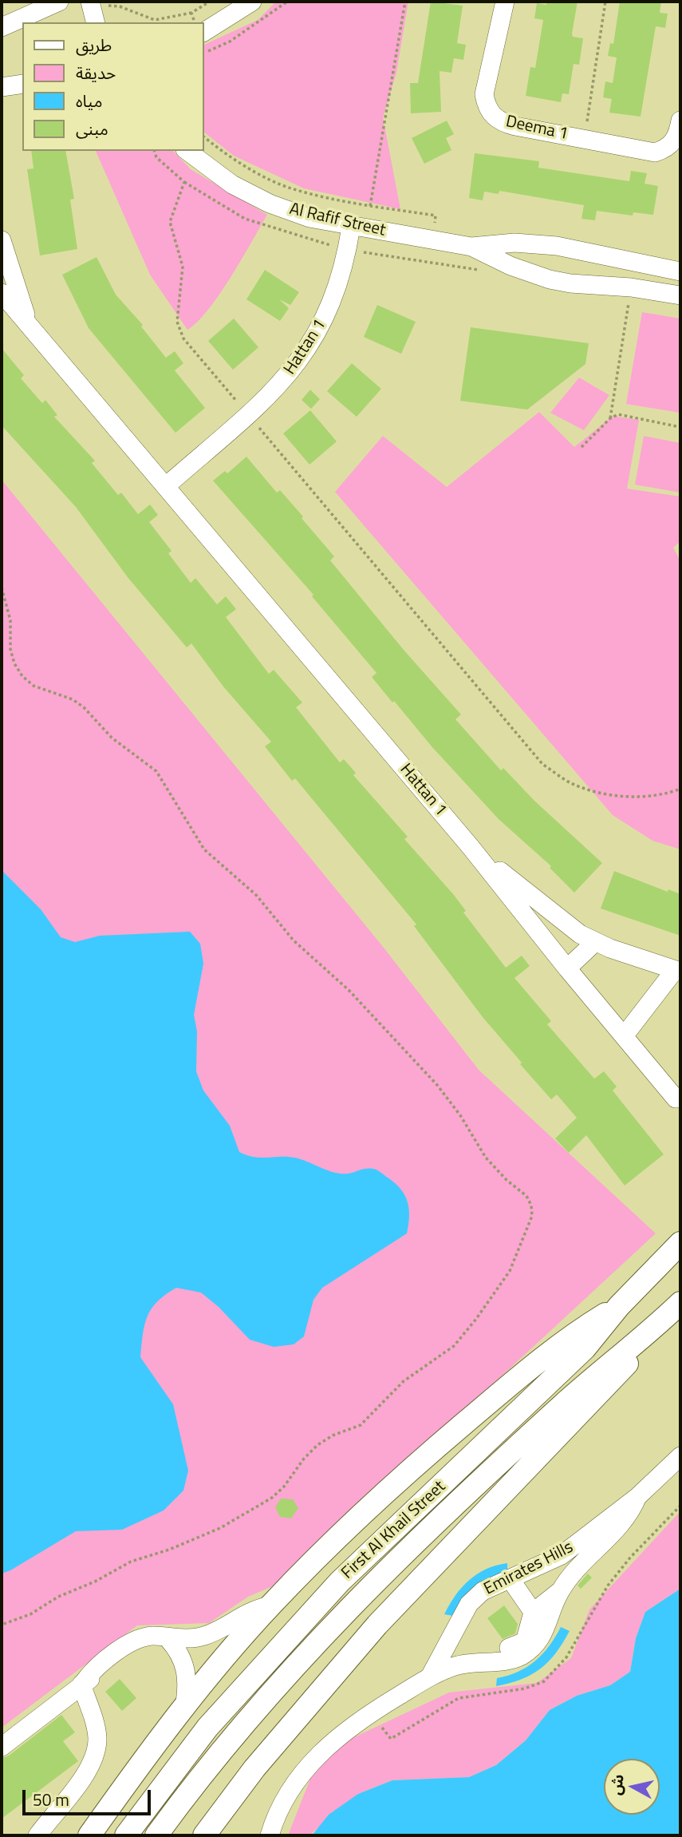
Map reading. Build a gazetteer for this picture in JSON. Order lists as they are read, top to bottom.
{
  "streets": {
    "main road": ["First Al Khail Street"],
    "street": [
      "Deema 1",
      "Al Rafif Street",
      "Hattan 1",
      "Emirates Hills"
    ]
  },
  "crossings": [
    ["Al Rafif Street", "Hattan 1"]
  ],
  "legend": [
    "طريق",
    "حديقة",
    "مياه",
    "مبنى"
  ],
  "scale_bar": "50 m",
  "north": "left"
}
